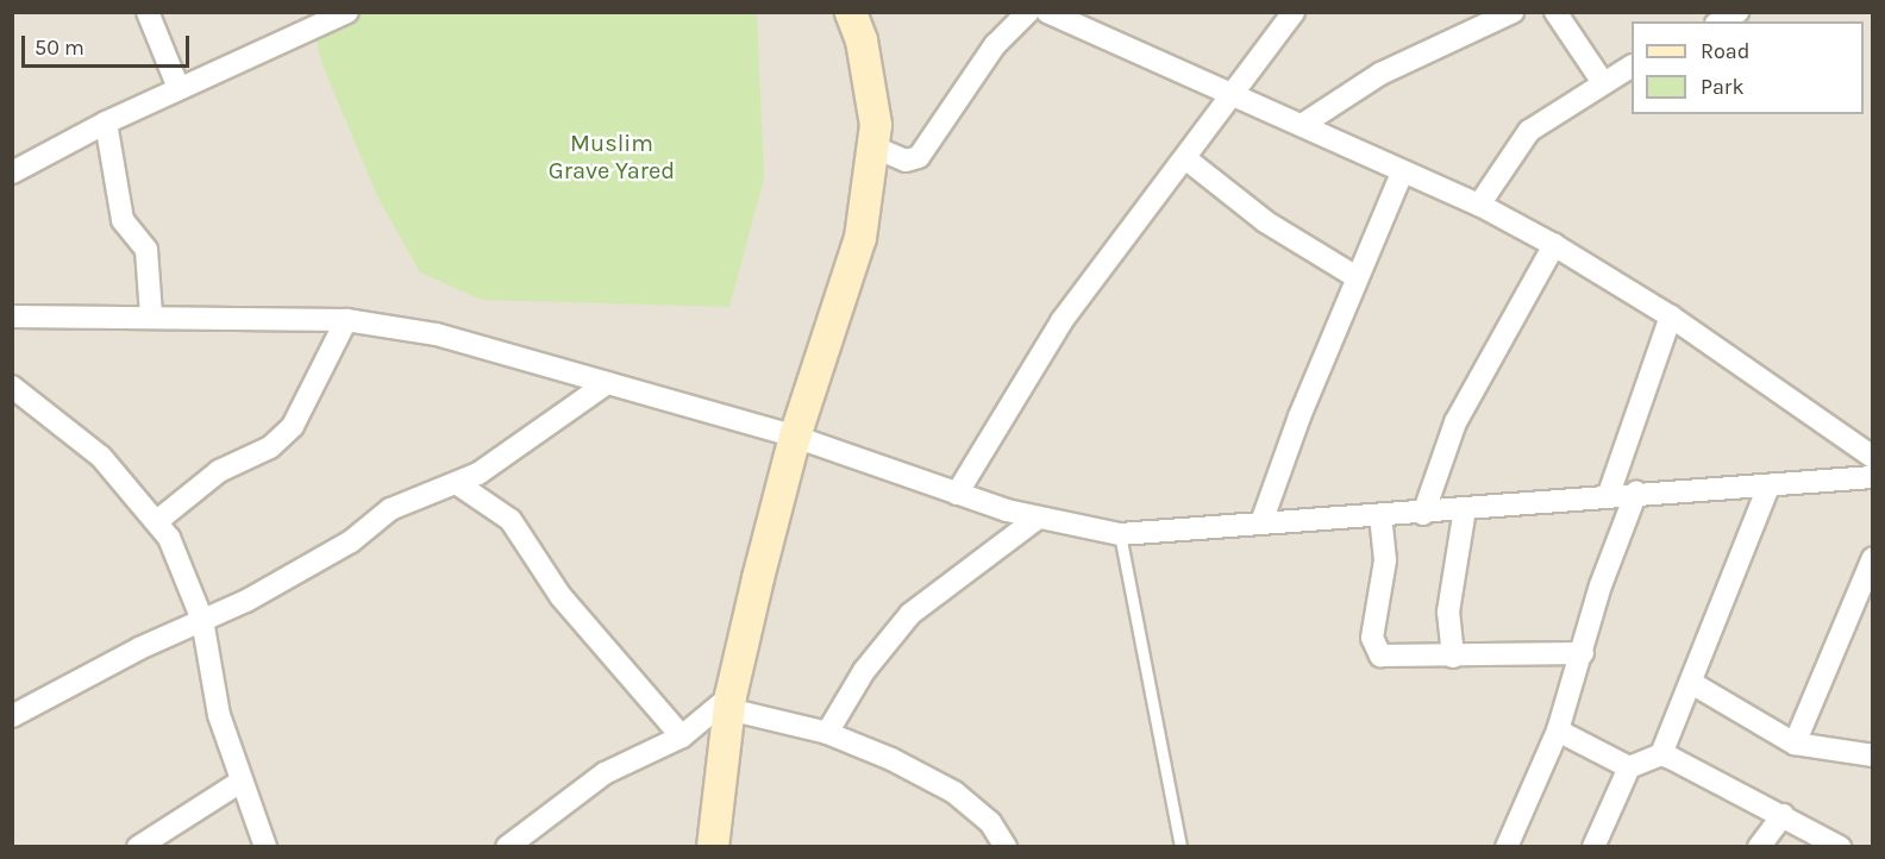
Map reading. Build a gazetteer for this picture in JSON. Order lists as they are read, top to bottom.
{
  "parks": ["Muslim Grave Yared"],
  "legend": ["Road", "Park"],
  "scale_bar": "50 m"
}
